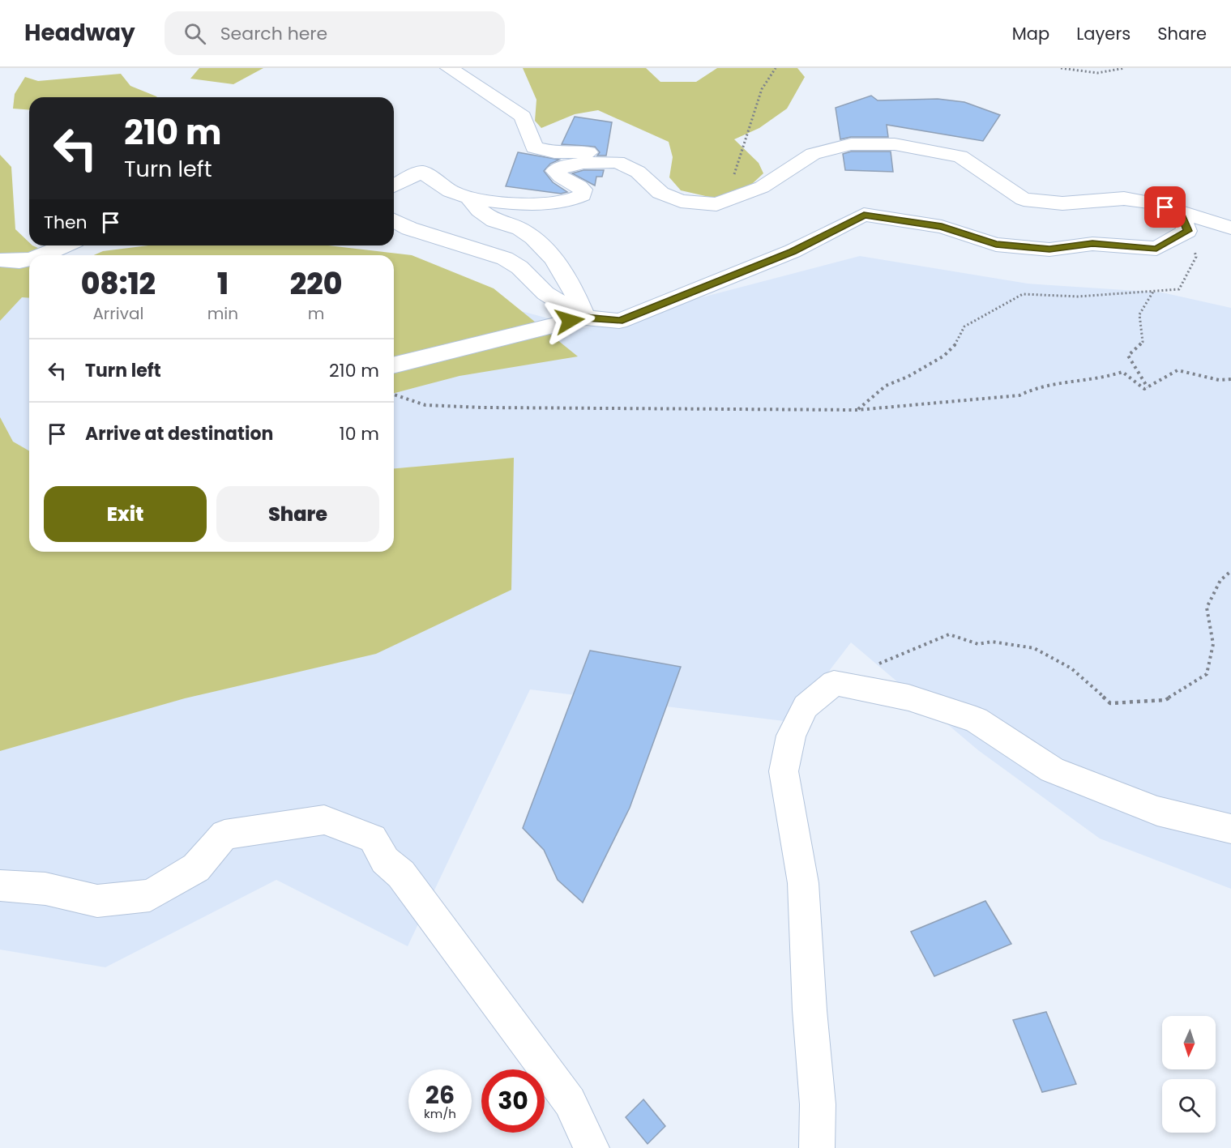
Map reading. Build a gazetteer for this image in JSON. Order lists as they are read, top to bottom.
{
  "north": "bottom",
  "page": {
    "header": "Headway",
    "search": "Search here",
    "nav": ["Map", "Layers", "Share"],
    "turn": ["210 m", "Turn left"],
    "then": "Then",
    "eta": [
      "08:12",
      "Arrival",
      "1",
      "min",
      "220",
      "m"
    ],
    "list": [
      {
        "name": "Turn left",
        "value": "210 m"
      },
      {
        "name": "Arrive at destination",
        "value": "10 m"
      }
    ],
    "buttons": ["Exit", "Share"],
    "speed": "26 km/h",
    "limit": "30"
  }
}
